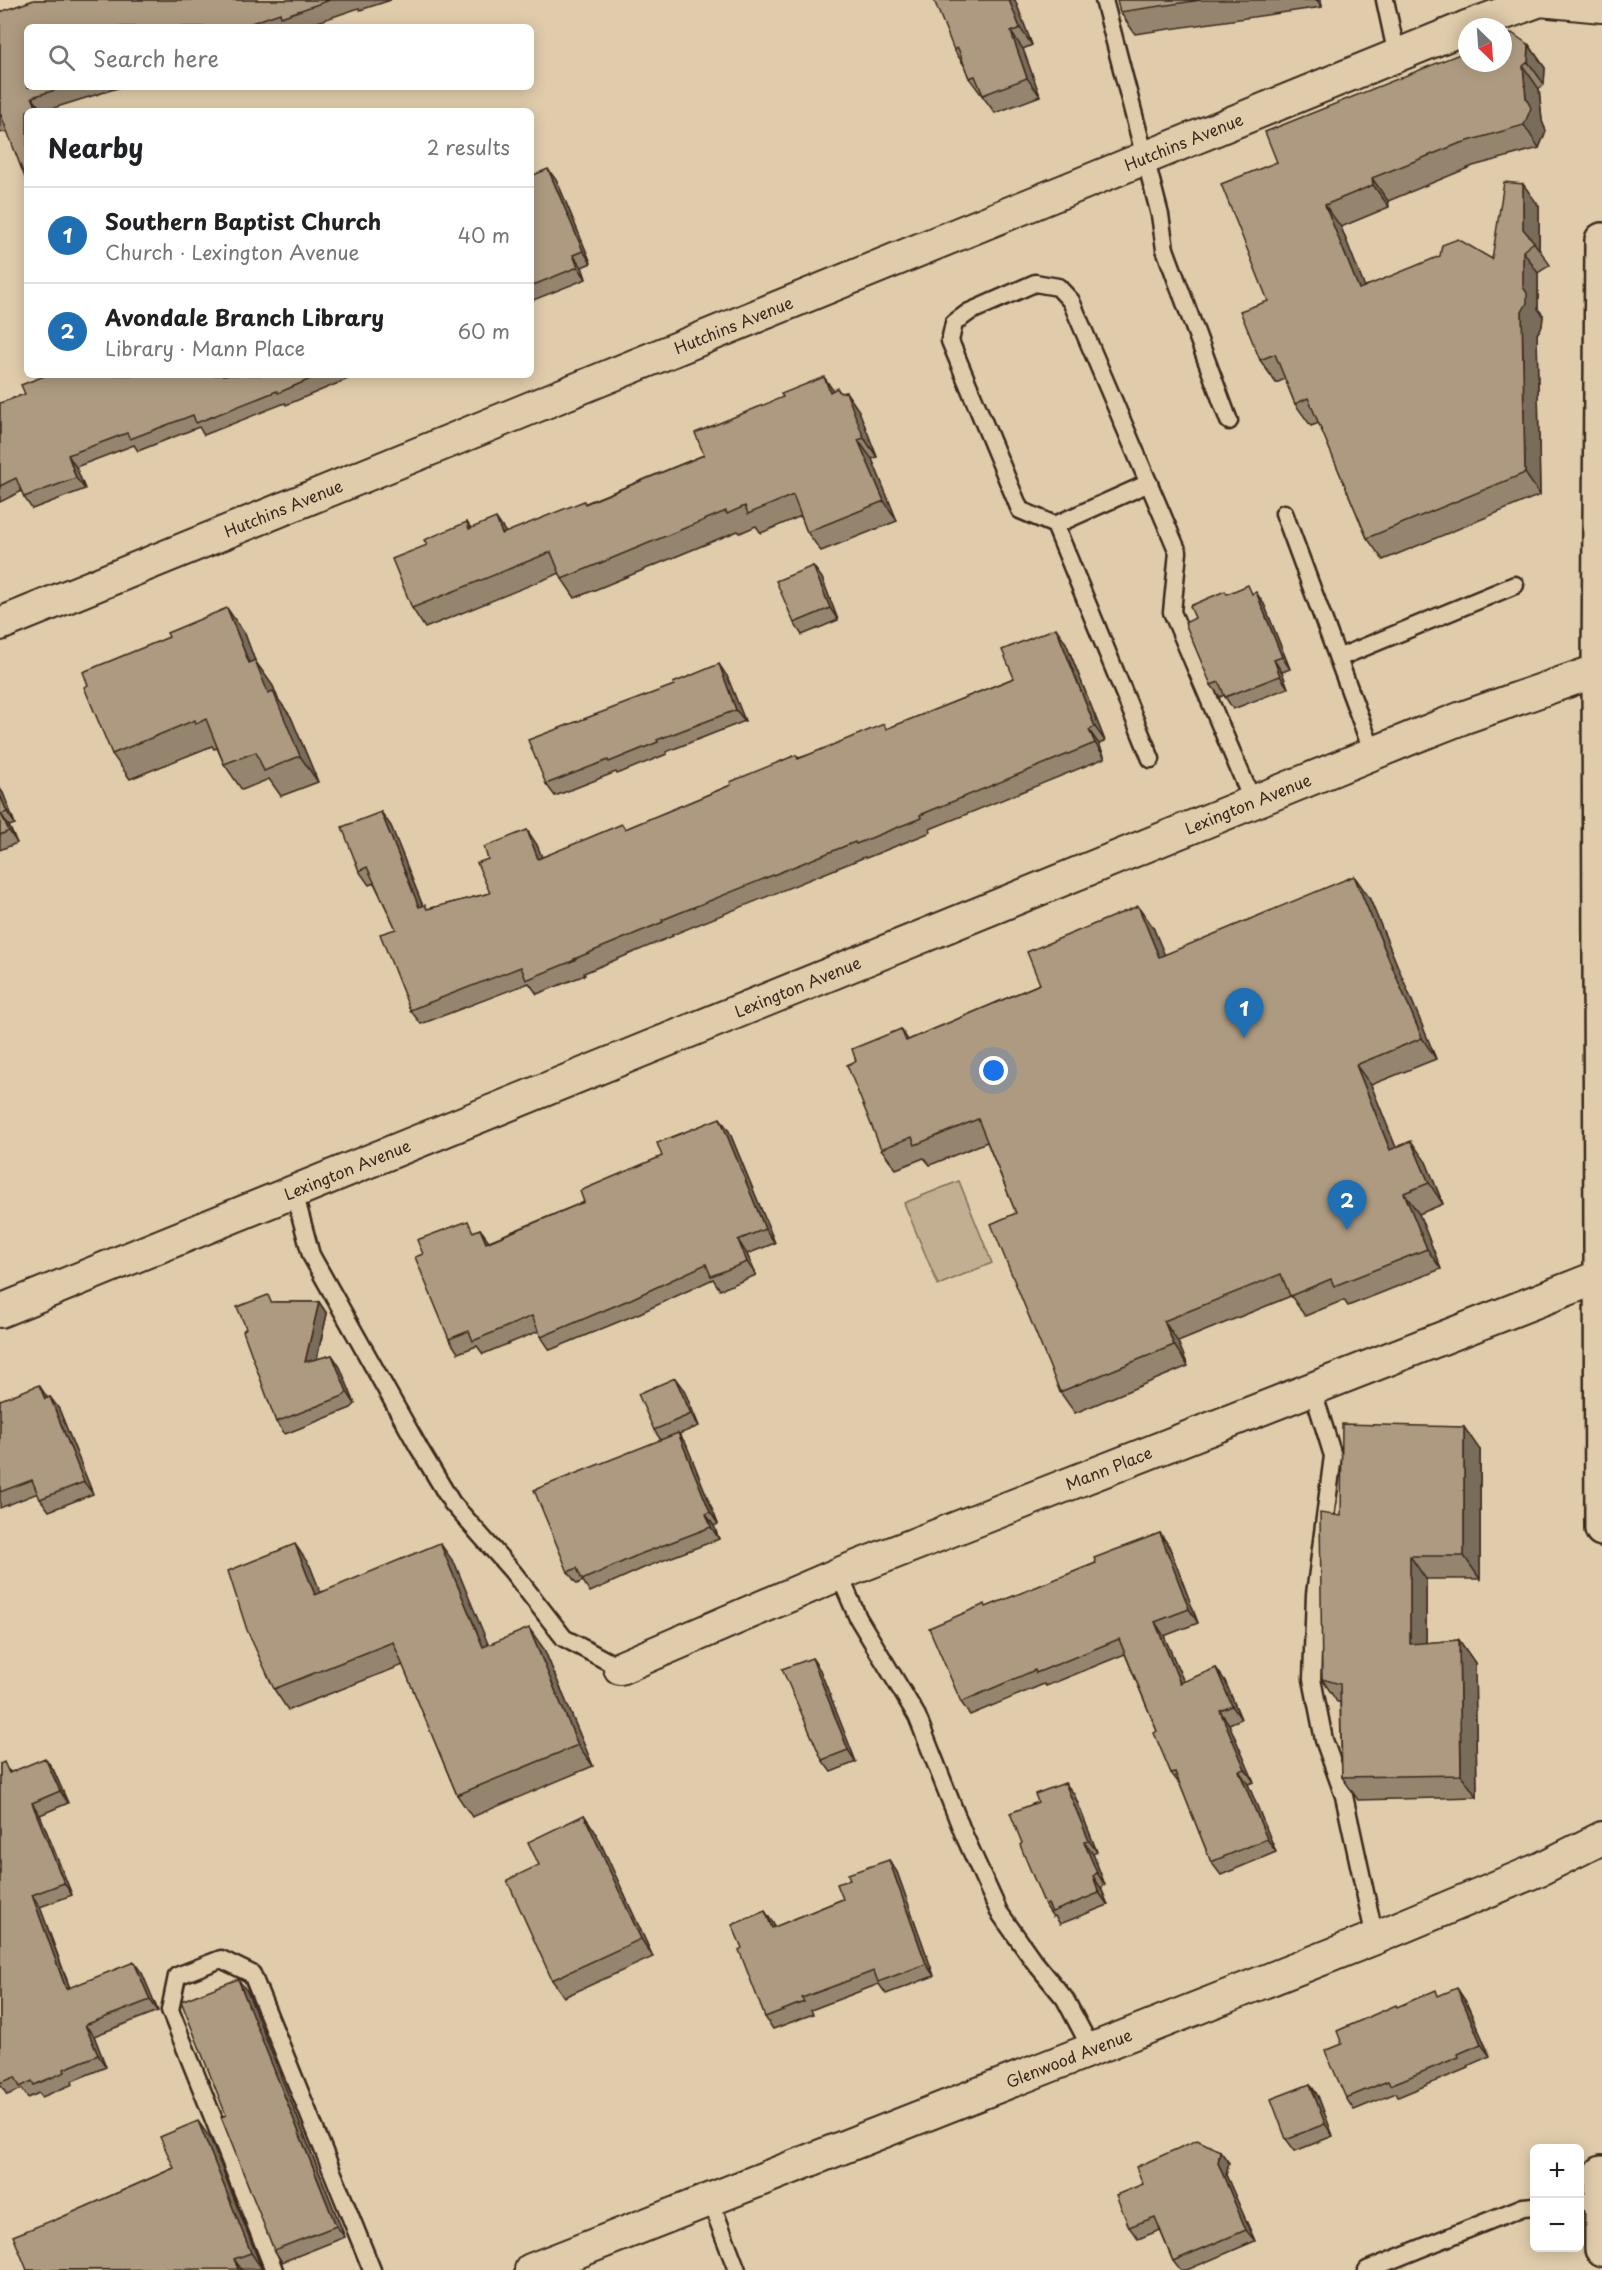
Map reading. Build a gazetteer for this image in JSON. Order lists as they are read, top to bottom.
{
  "streets": {
    "street": [
      "Hutchins Avenue",
      "Lexington Avenue",
      "Mann Place",
      "Glenwood Avenue"
    ]
  },
  "north": "bottom right",
  "page": {
    "search": "Search here",
    "heading": ["Nearby", "2 results"],
    "list": [
      {
        "mark": "1",
        "name": "Southern Baptist Church",
        "note": "Church · Lexington Avenue",
        "value": "40 m"
      },
      {
        "mark": "2",
        "name": "Avondale Branch Library",
        "note": "Library · Mann Place",
        "value": "60 m"
      }
    ],
    "pins": ["1", "2"],
    "map_buttons": ["+", "−"]
  }
}
